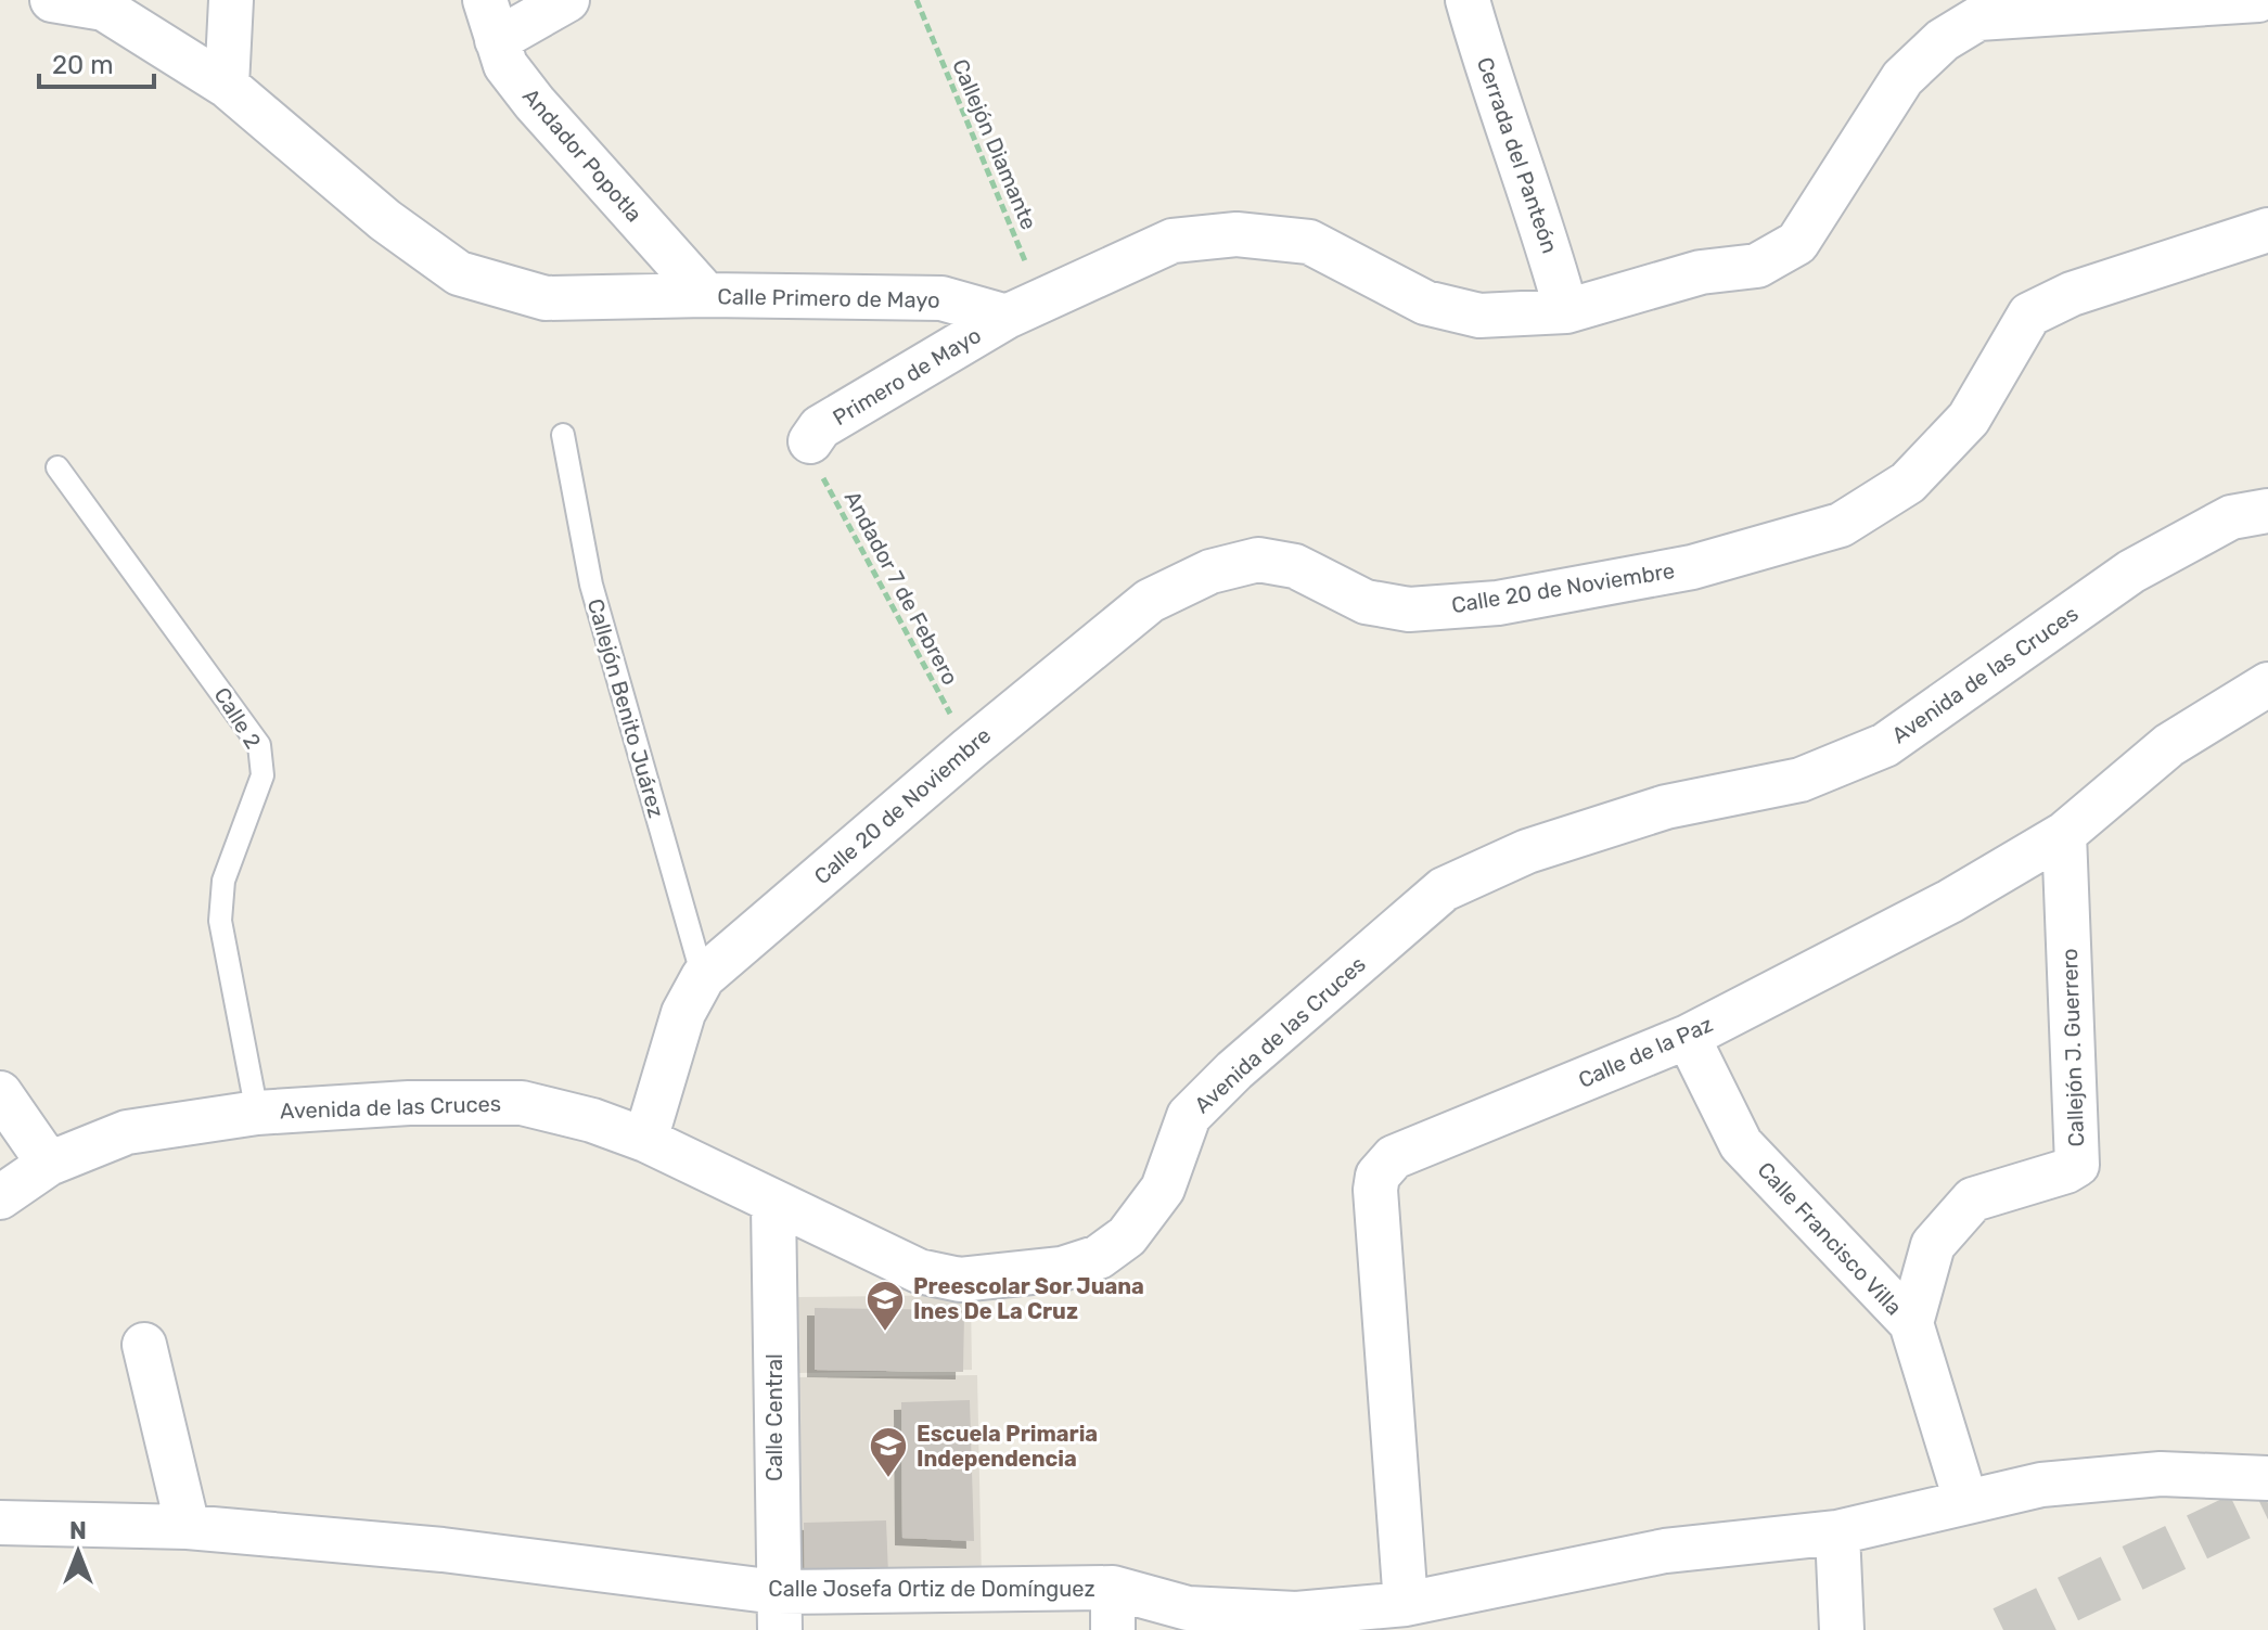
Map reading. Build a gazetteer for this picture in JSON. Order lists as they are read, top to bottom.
{
  "streets": {
    "street": [
      "Andador Popotla",
      "Cerrada del Panteón",
      "Calle Primero de Mayo",
      "Primero de Mayo",
      "Calle 20 de Noviembre",
      "Avenida de las Cruces",
      "Callejón J. Guerrero",
      "Calle de la Paz",
      "Calle Francisco Villa",
      "Calle Central",
      "Calle Josefa Ortiz de Domínguez"
    ],
    "lane": ["Callejón Benito Juárez", "Calle 2"],
    "path": ["Callejón Diamante", "Andador 7 de Febrero"]
  },
  "crossings": [
    ["Callejón Diamante", "Calle Primero de Mayo"],
    ["Callejón Diamante", "Primero de Mayo"],
    ["Andador Popotla", "Calle Primero de Mayo"],
    ["Calle Primero de Mayo", "Primero de Mayo"],
    ["Primero de Mayo", "Andador 7 de Febrero"],
    ["Andador 7 de Febrero", "Calle 20 de Noviembre"],
    ["Calle 20 de Noviembre", "Avenida de las Cruces"],
    ["Calle 20 de Noviembre", "Callejón Benito Juárez"],
    ["Avenida de las Cruces", "Calle 2"],
    ["Avenida de las Cruces", "Calle Central"],
    ["Callejón J. Guerrero", "Calle de la Paz"],
    ["Callejón J. Guerrero", "Calle Francisco Villa"],
    ["Calle de la Paz", "Calle Francisco Villa"],
    ["Calle de la Paz", "Calle Josefa Ortiz de Domínguez"],
    ["Calle Francisco Villa", "Calle Josefa Ortiz de Domínguez"],
    ["Calle Central", "Calle Josefa Ortiz de Domínguez"]
  ],
  "places": {
    "school or university": ["Preescolar Sor Juana Ines De La Cruz", "Escuela Primaria Independencia"]
  },
  "scale_bar": "20 m",
  "north": "top"
}
